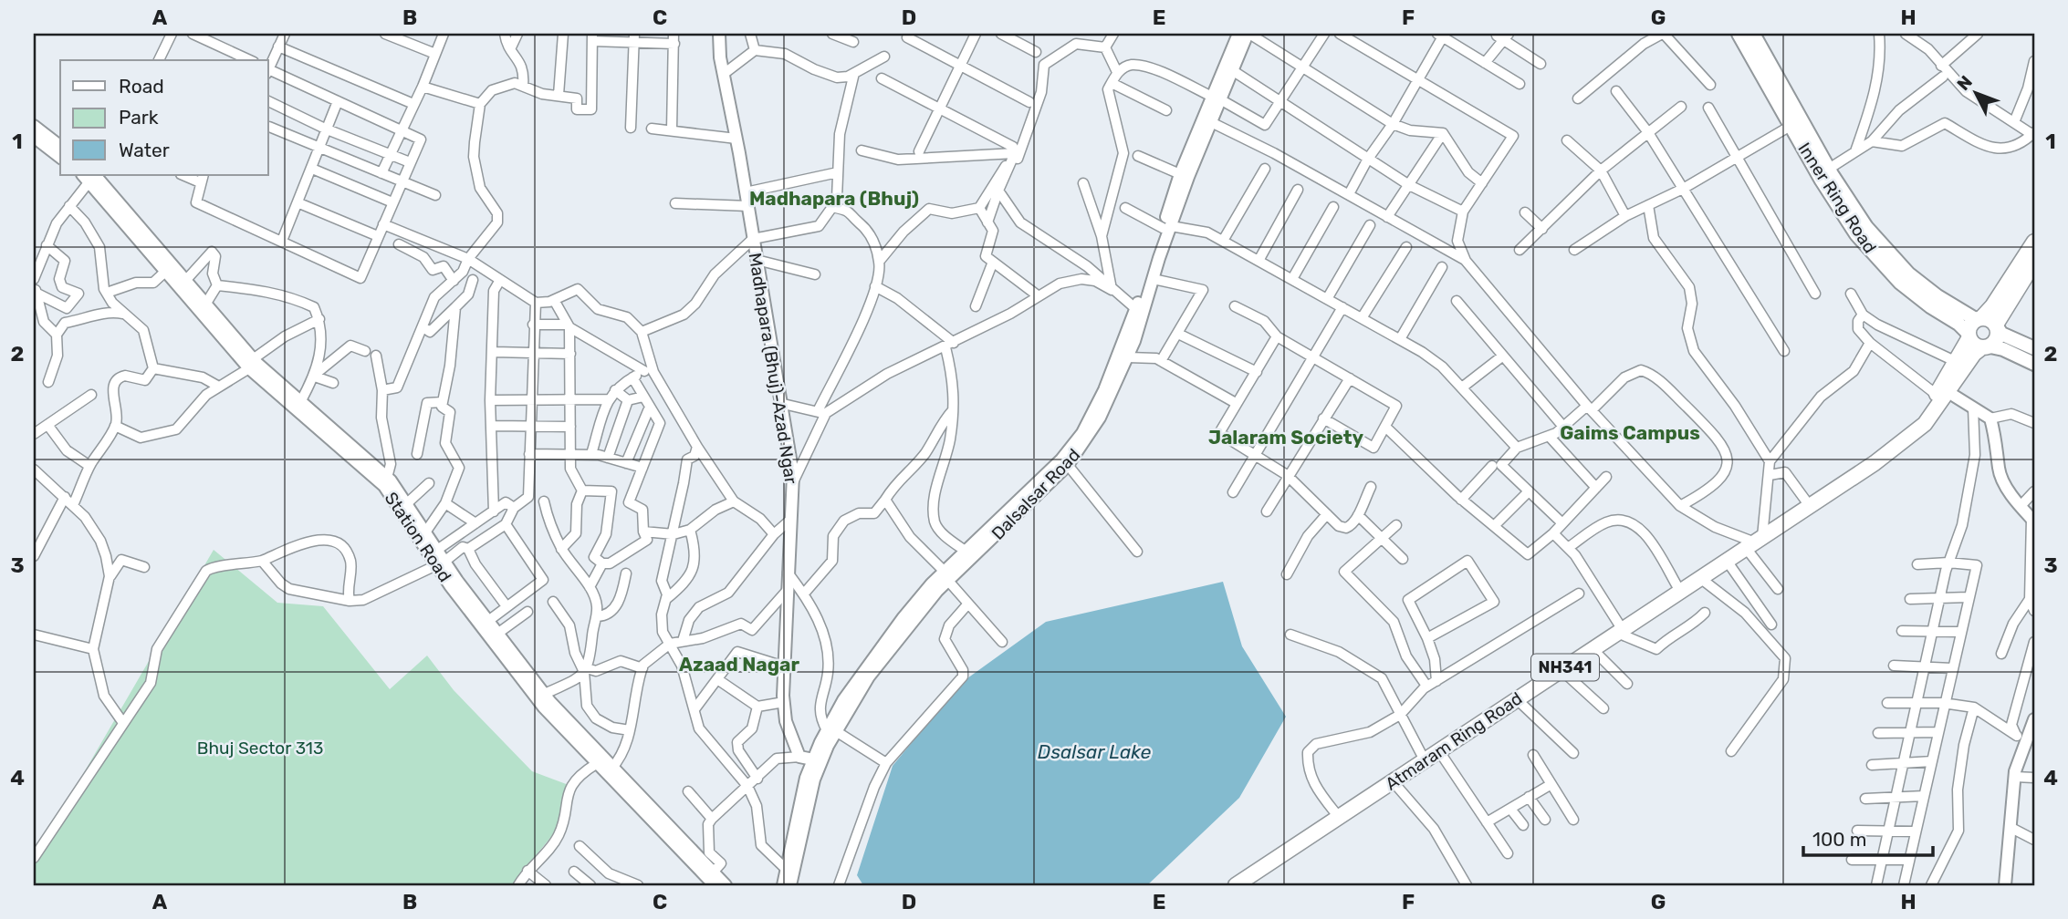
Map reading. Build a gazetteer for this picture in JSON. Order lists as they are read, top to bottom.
{
  "streets": {
    "highway": ["NH341", "Atmaram Ring Road"],
    "main road": ["Inner Ring Road"],
    "street": ["Madhapara (Bhuj)-Azad Ngar", "Dalsalsar Road", "Station Road"]
  },
  "crossings": [
    ["Inner Ring Road", "NH341"],
    ["Inner Ring Road", "Atmaram Ring Road"],
    ["NH341", "Atmaram Ring Road"]
  ],
  "districts": [
    "Madhapara (Bhuj)",
    "Gaims Campus",
    "Jalaram Society",
    "Azaad Nagar"
  ],
  "water": ["Dsalsar Lake"],
  "parks": ["Bhuj Sector 313"],
  "legend": ["Road", "Park", "Water"],
  "scale_bar": "100 m",
  "north": "top left",
  "grid": {
    "columns": [
      "A",
      "B",
      "C",
      "D",
      "E",
      "F",
      "G",
      "H"
    ],
    "rows": [
      "1",
      "2",
      "3",
      "4"
    ]
  }
}
